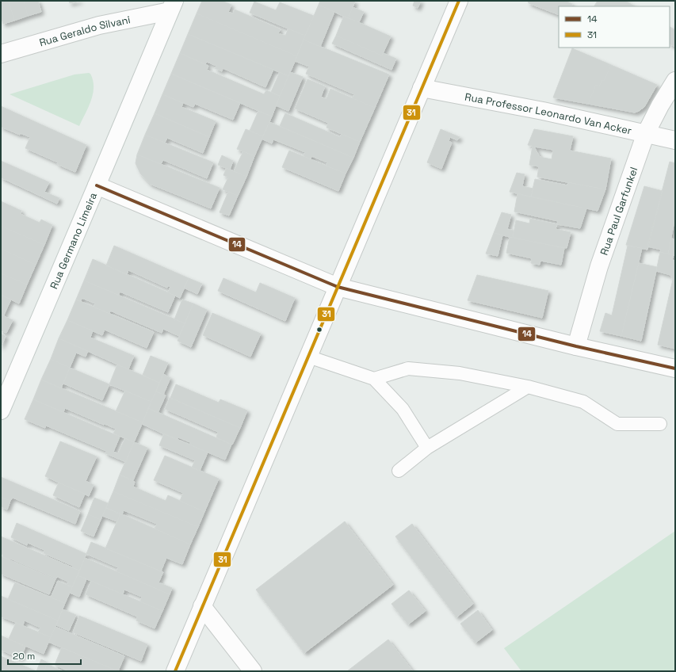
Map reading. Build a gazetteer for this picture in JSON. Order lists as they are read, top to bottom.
{
  "streets": {
    "street": [
      "Rua Geraldo Silvani",
      "Rua Professor Leonardo Van Acker",
      "Rua Paul Garfunkel",
      "Rua Germano Limeira"
    ]
  },
  "crossings": [
    ["Rua Geraldo Silvani", "Rua Germano Limeira"],
    ["Rua Professor Leonardo Van Acker", "Rua Paul Garfunkel"]
  ],
  "lines": ["transit line 31", "transit line 14"],
  "legend": ["14", "31"],
  "scale_bar": "20 m"
}
